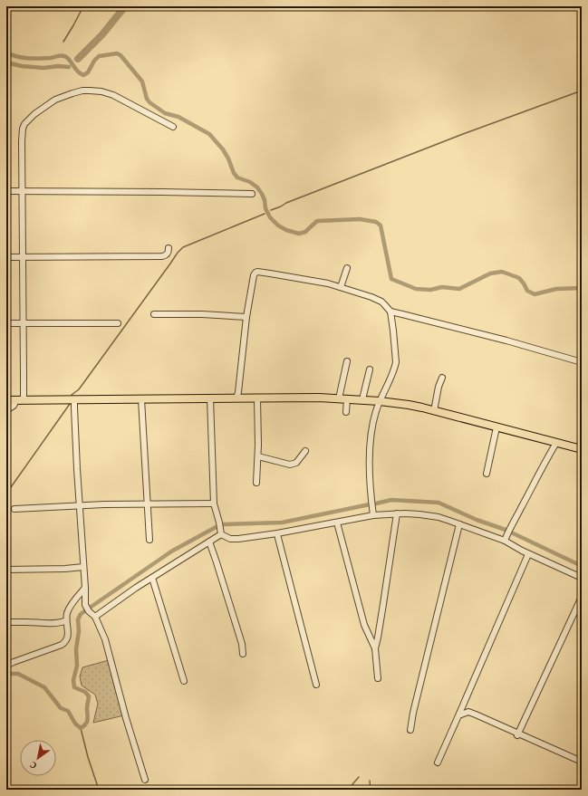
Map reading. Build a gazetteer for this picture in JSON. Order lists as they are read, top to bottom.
{
  "north": "bottom left"
}
